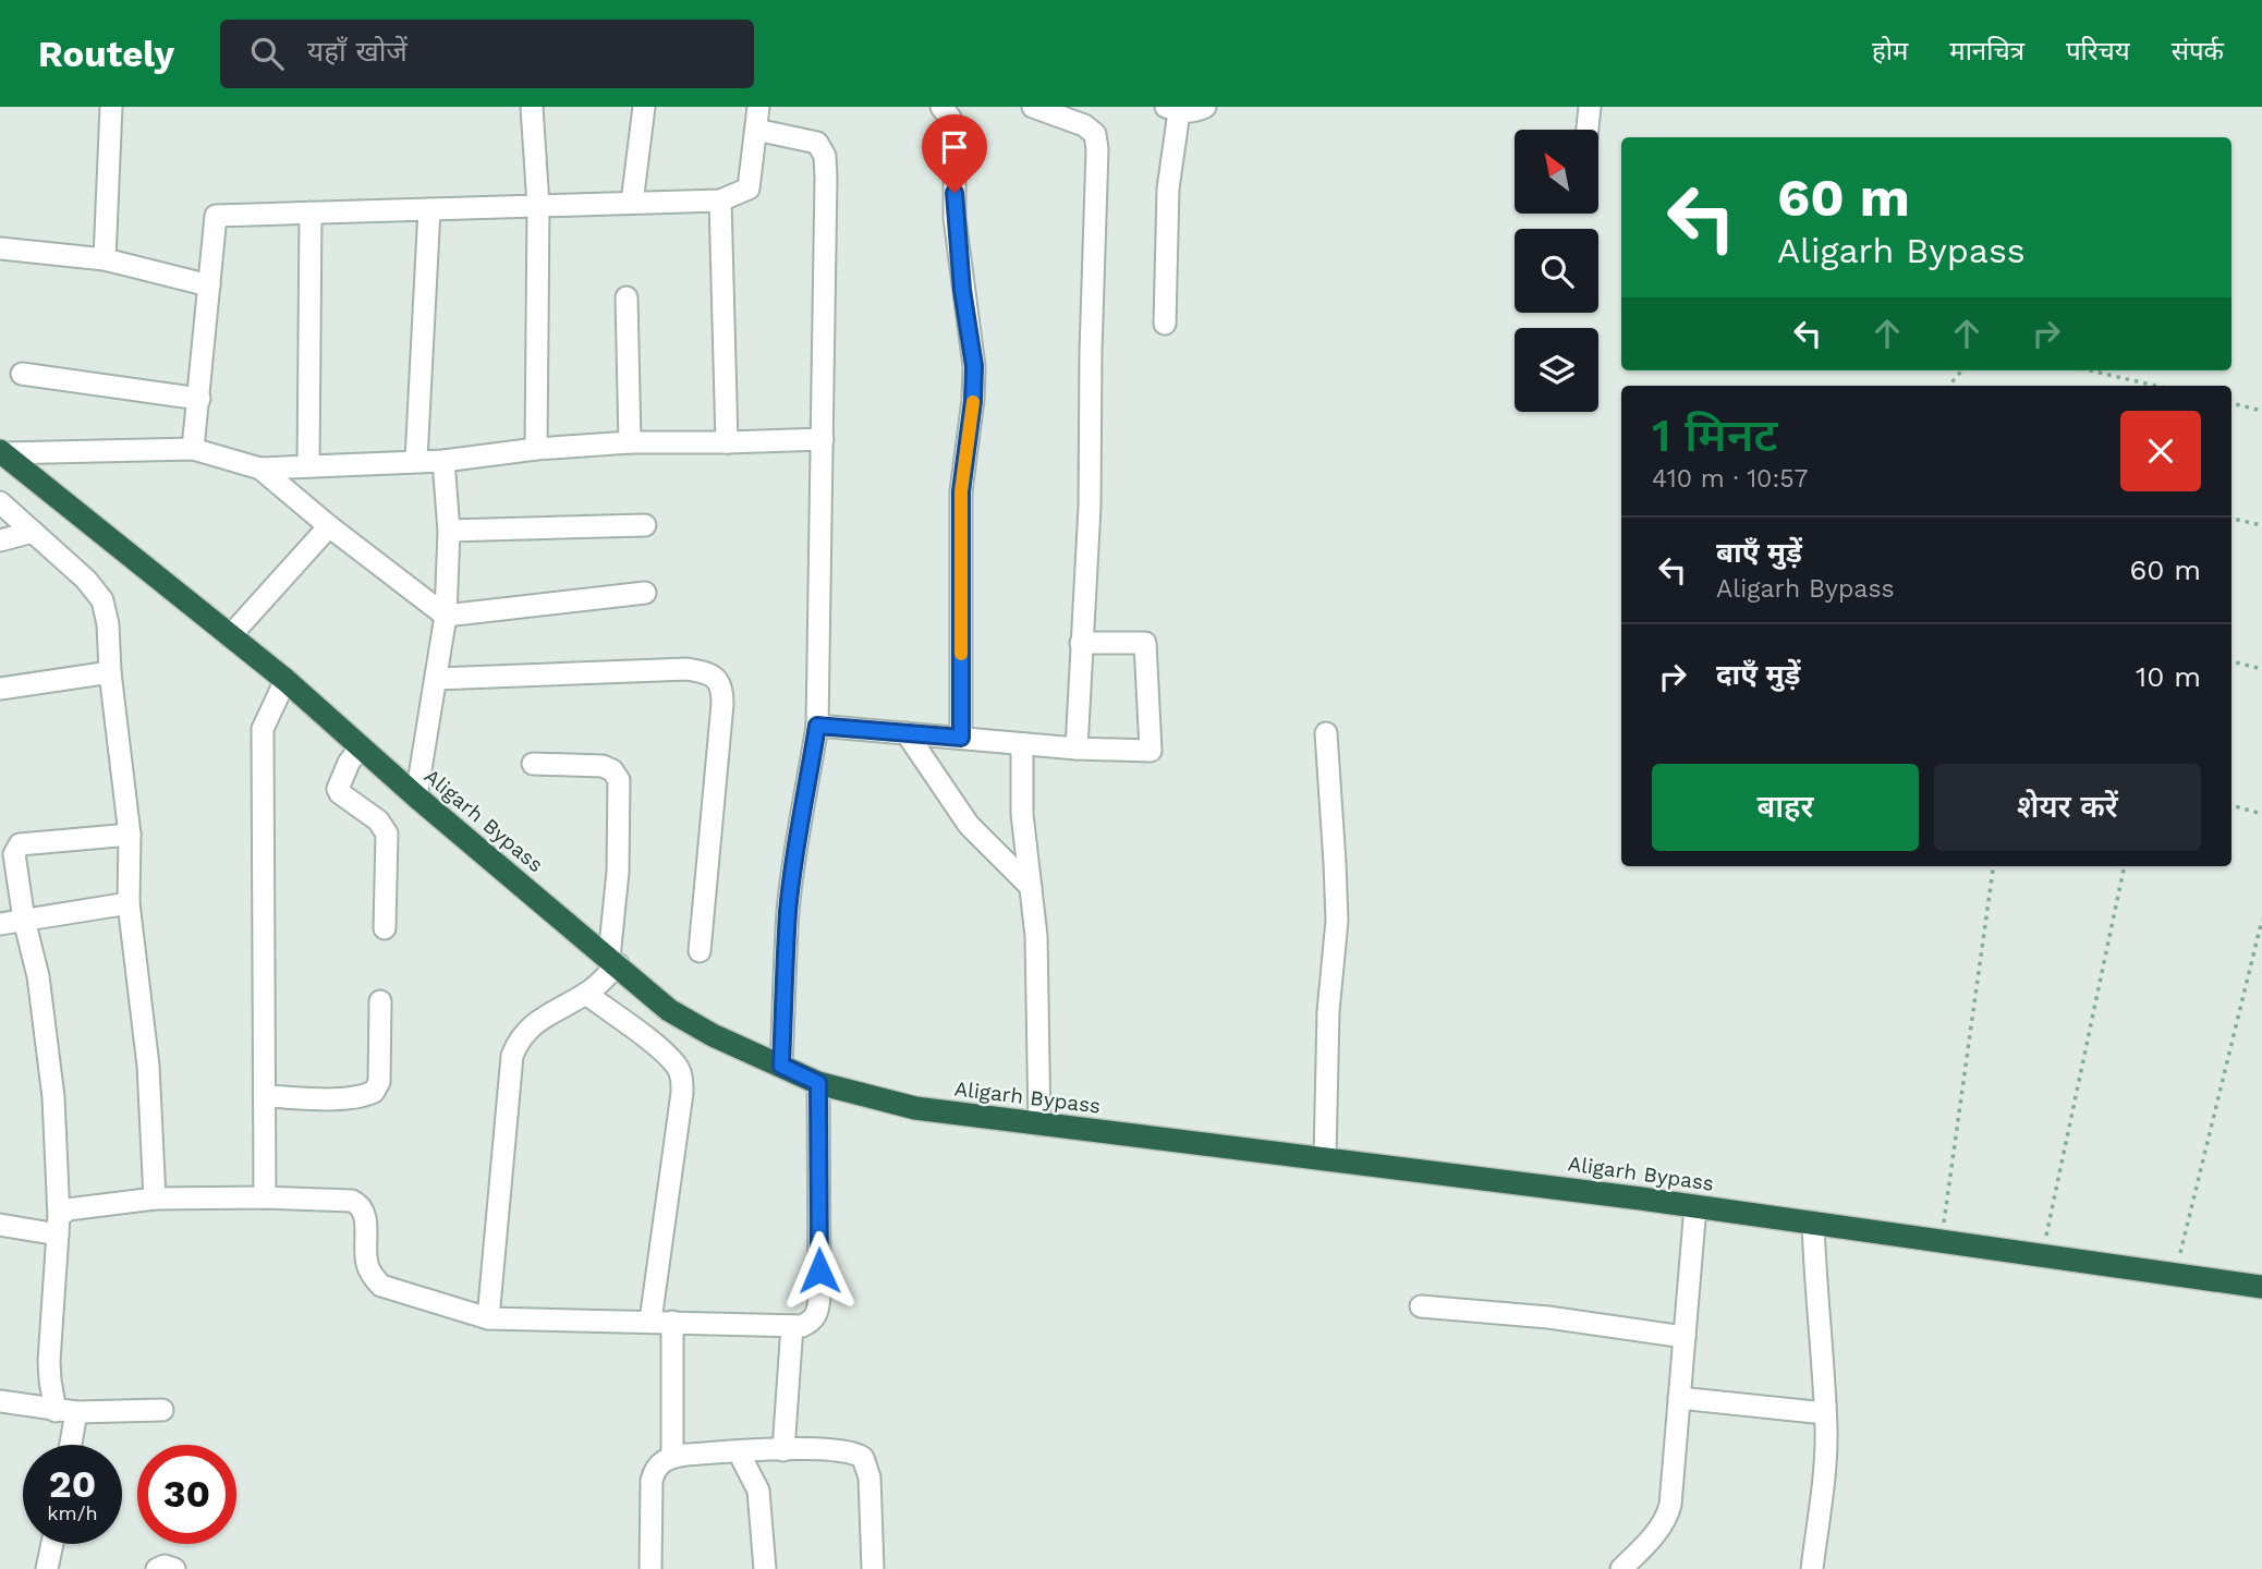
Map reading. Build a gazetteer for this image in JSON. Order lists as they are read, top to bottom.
{
  "streets": {
    "highway": ["Aligarh Bypass"]
  },
  "north": "top left",
  "page": {
    "header": "Routely",
    "search": "यहाँ खोजें",
    "nav": [
      "होम",
      "मानचित्र",
      "परिचय",
      "संपर्क"
    ],
    "turn": ["60 m", "Aligarh Bypass"],
    "heading": ["1 मिनट", "410 m · 10:57"],
    "list": [
      {
        "name": "बाएँ मुड़ें",
        "note": "Aligarh Bypass",
        "value": "60 m"
      },
      {
        "name": "दाएँ मुड़ें",
        "value": "10 m"
      }
    ],
    "buttons": ["बाहर", "शेयर करें"],
    "speed": "20 km/h",
    "limit": "30"
  }
}
